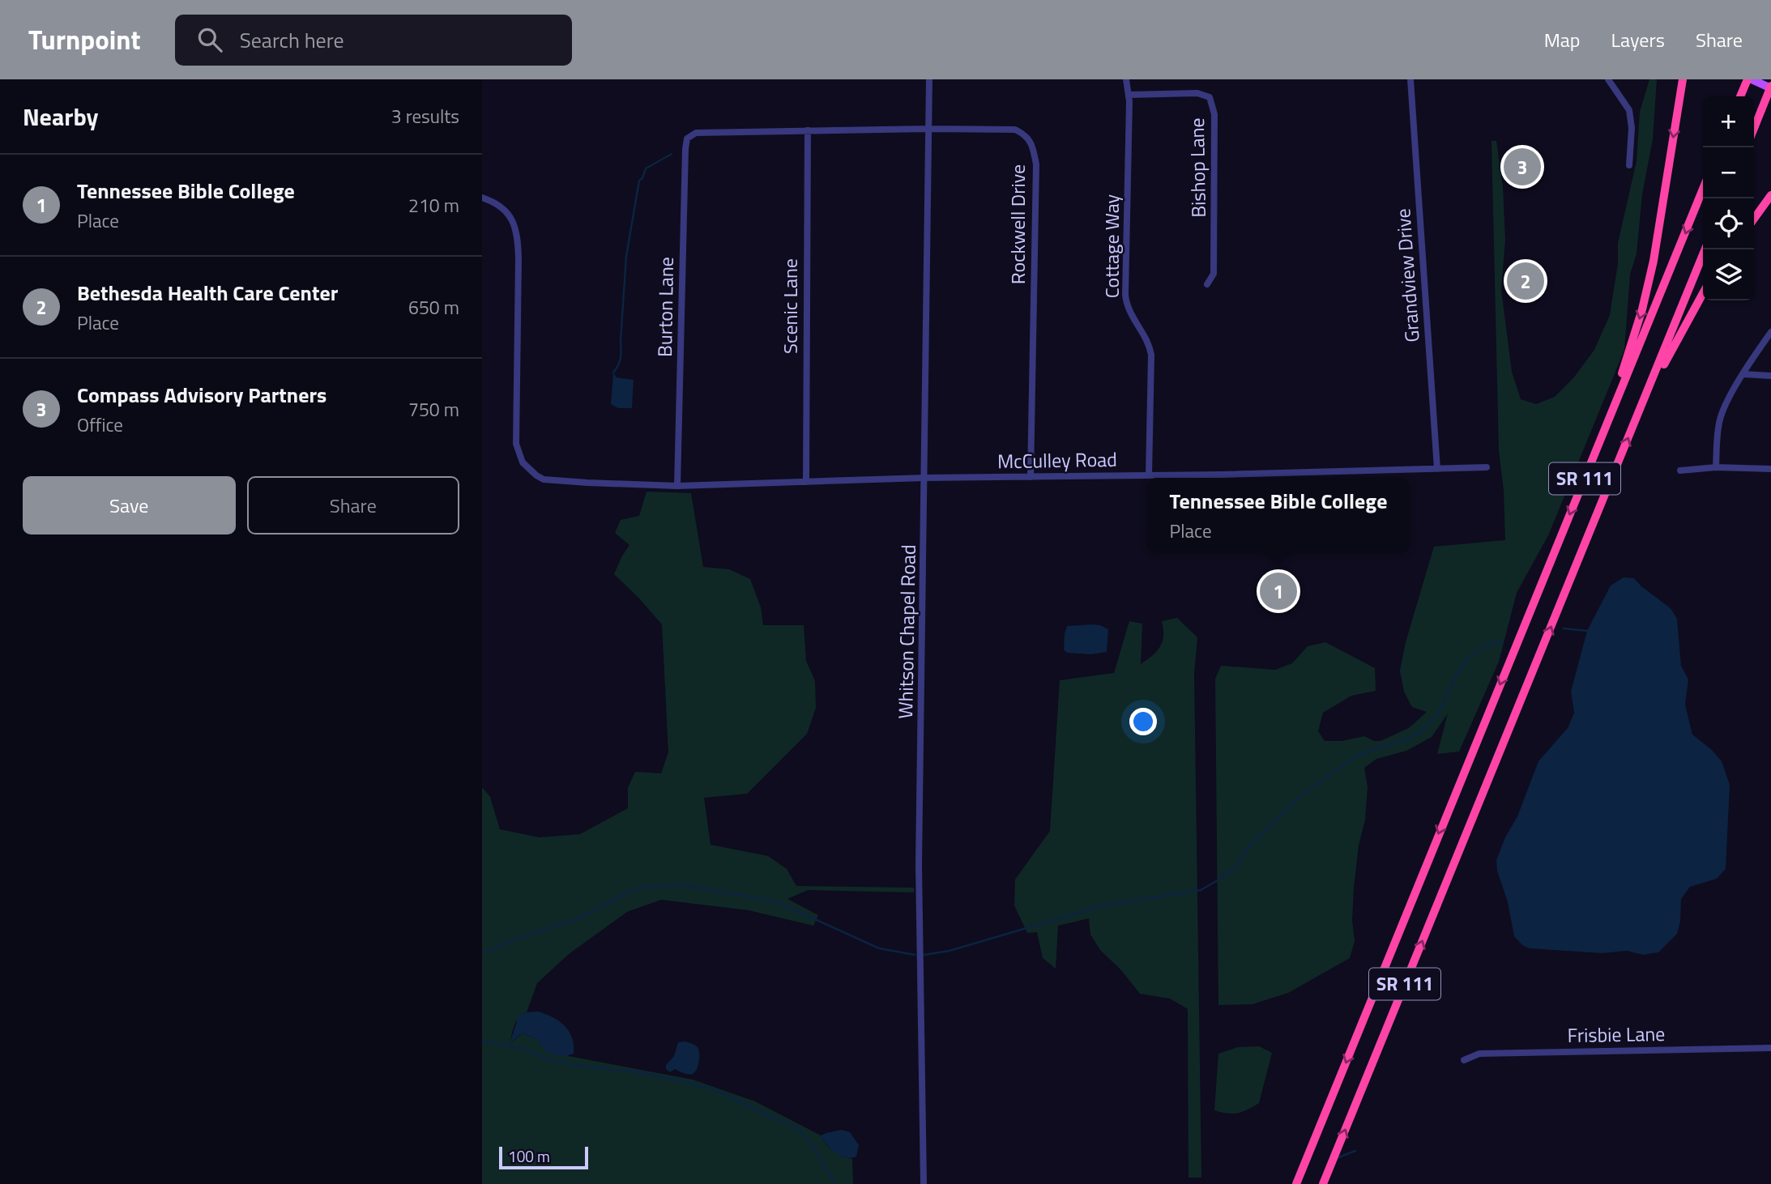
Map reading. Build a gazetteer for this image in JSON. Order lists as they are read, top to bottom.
{
  "streets": {
    "highway": ["SR 111"],
    "street": [
      "Bishop Lane",
      "Rockwell Drive",
      "Cottage Way",
      "Grandview Drive",
      "Scenic Lane",
      "Burton Lane",
      "McCulley Road",
      "Whitson Chapel Road",
      "Frisbie Lane"
    ]
  },
  "crossings": [
    ["Bishop Lane", "Cottage Way"],
    ["Rockwell Drive", "Scenic Lane"],
    ["Rockwell Drive", "Burton Lane"],
    ["Rockwell Drive", "McCulley Road"],
    ["Rockwell Drive", "Whitson Chapel Road"],
    ["Cottage Way", "McCulley Road"],
    ["Grandview Drive", "McCulley Road"],
    ["Scenic Lane", "McCulley Road"],
    ["Burton Lane", "McCulley Road"],
    ["McCulley Road", "Whitson Chapel Road"]
  ],
  "scale_bar": "100 m",
  "page": {
    "header": "Turnpoint",
    "search": "Search here",
    "nav": ["Map", "Layers", "Share"],
    "heading": ["Nearby", "3 results"],
    "map_buttons": ["+", "−"],
    "pins": ["3", "2", "1"],
    "list": [
      {
        "mark": "1",
        "name": "Tennessee Bible College",
        "note": "Place",
        "value": "210 m"
      },
      {
        "mark": "2",
        "name": "Bethesda Health Care Center",
        "note": "Place",
        "value": "650 m"
      },
      {
        "mark": "3",
        "name": "Compass Advisory Partners",
        "note": "Office",
        "value": "750 m"
      }
    ],
    "buttons": ["Save", "Share"],
    "popup": ["Tennessee Bible College", "Place"],
    "scale": "100 m"
  }
}
